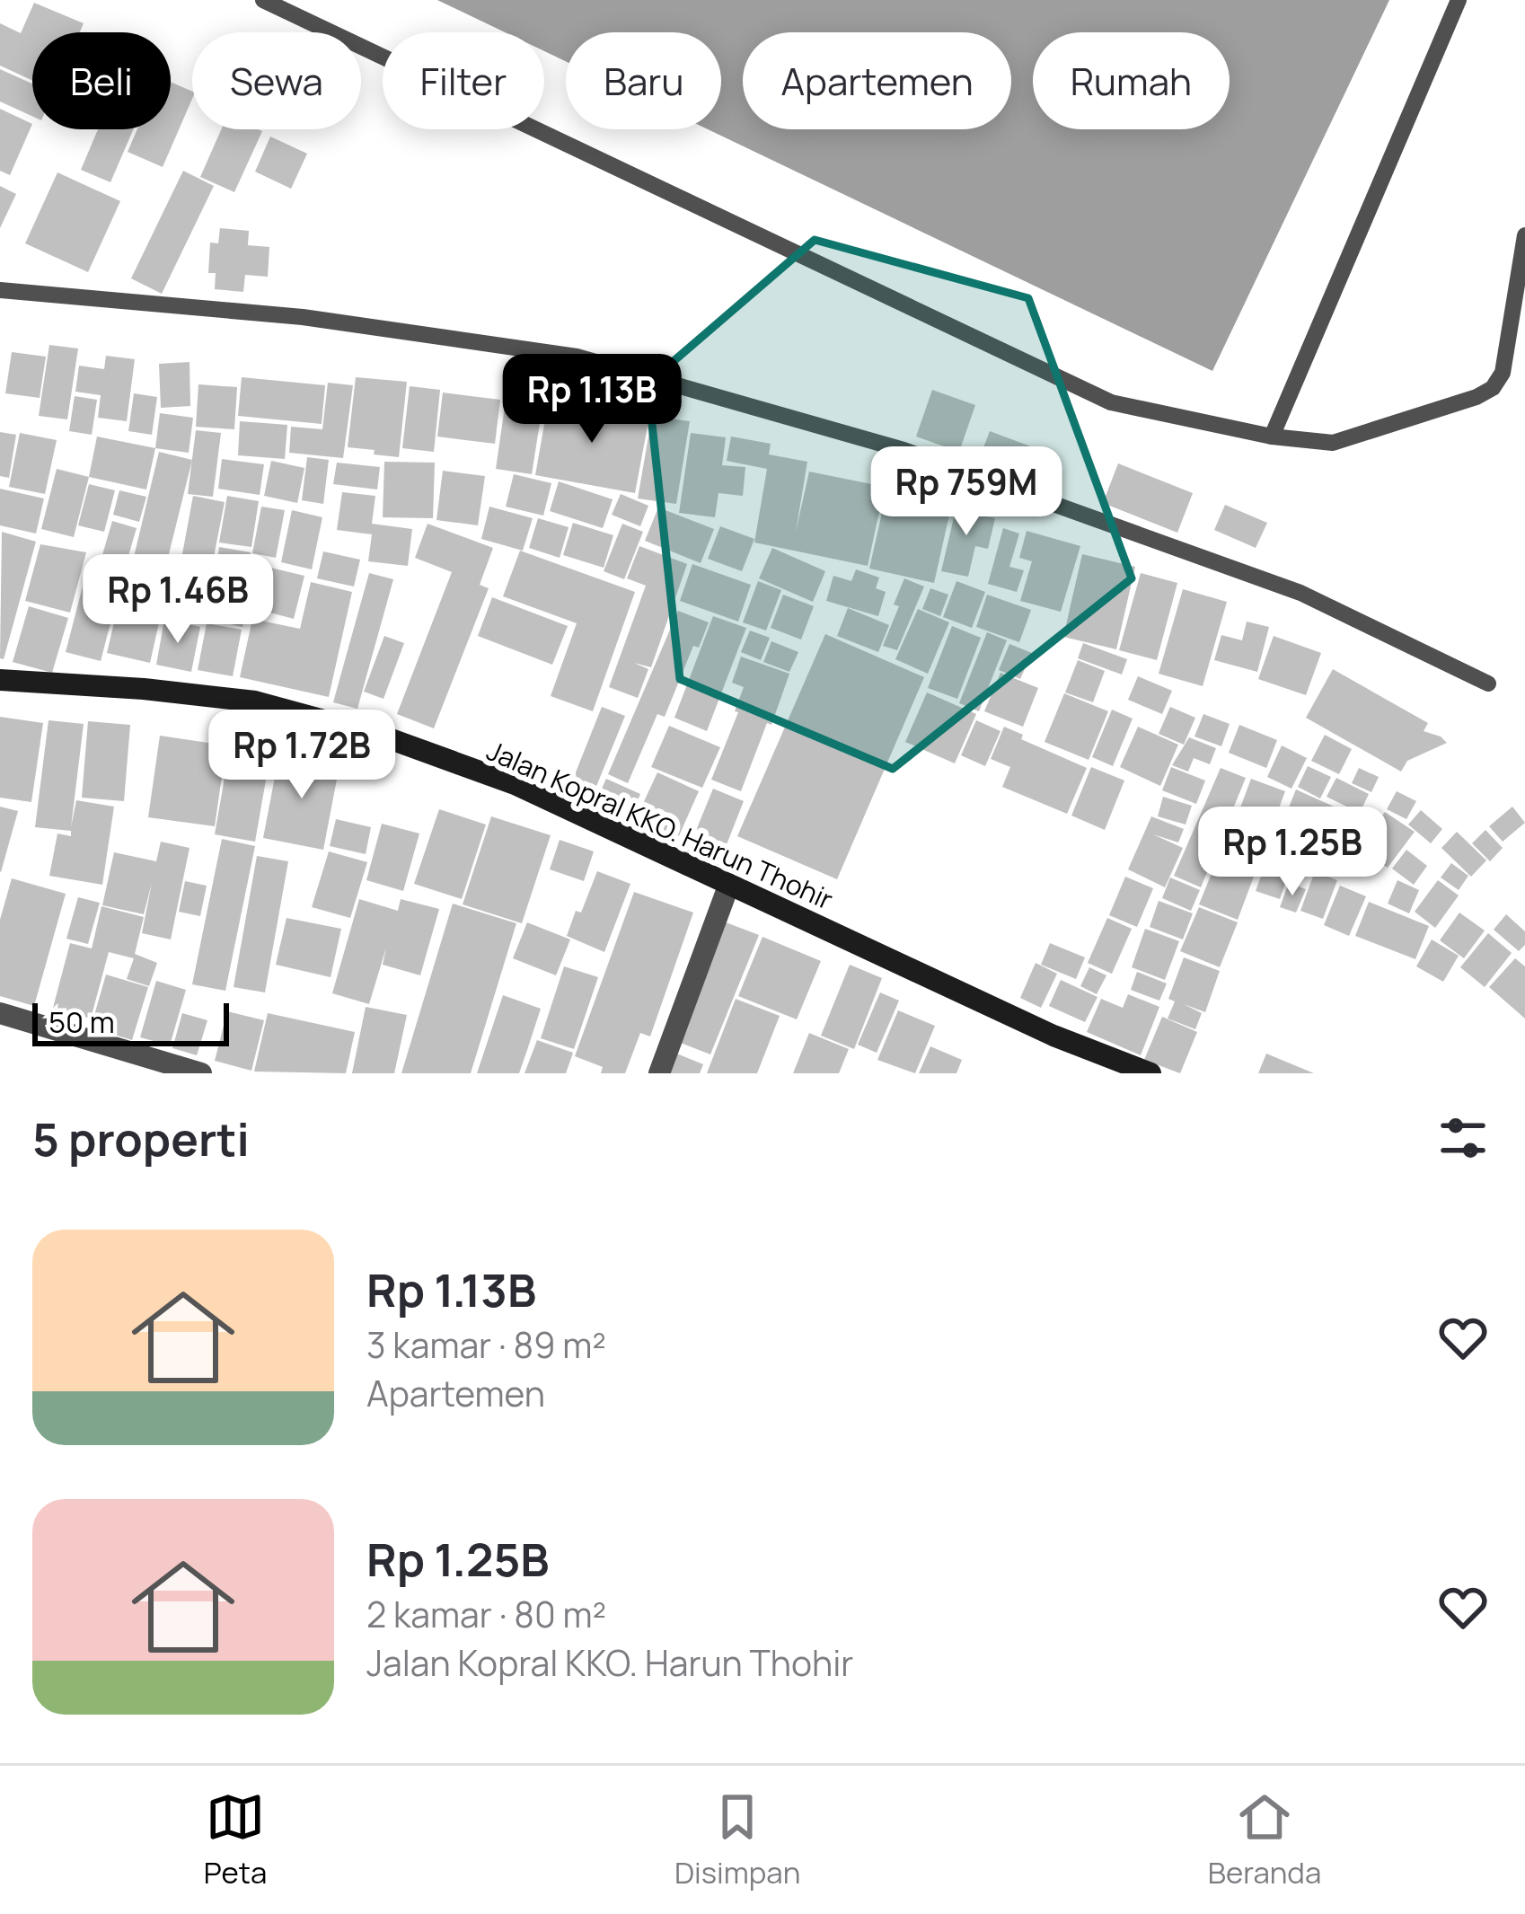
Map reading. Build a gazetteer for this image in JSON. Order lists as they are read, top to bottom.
{
  "streets": {
    "main road": ["Jalan Kopral KKO. Harun Thohir"]
  },
  "scale_bar": "50 m",
  "page": {
    "chip": [
      "Beli",
      "Sewa",
      "Filter",
      "Baru",
      "Apartemen",
      "Rumah"
    ],
    "price": [
      "Rp 1.13B",
      "Rp 759M",
      "Rp 1.46B",
      "Rp 1.72B",
      "Rp 1.25B"
    ],
    "scale": "50 m",
    "heading": "5 properti",
    "list": [
      {
        "name": "Rp 1.13B",
        "note": "3 kamar · 89 m² · Apartemen"
      },
      {
        "name": "Rp 1.25B",
        "note": "2 kamar · 80 m² · Jalan Kopral KKO. Harun Thohir"
      }
    ],
    "tabs": ["Peta", "Disimpan", "Beranda"]
  }
}
